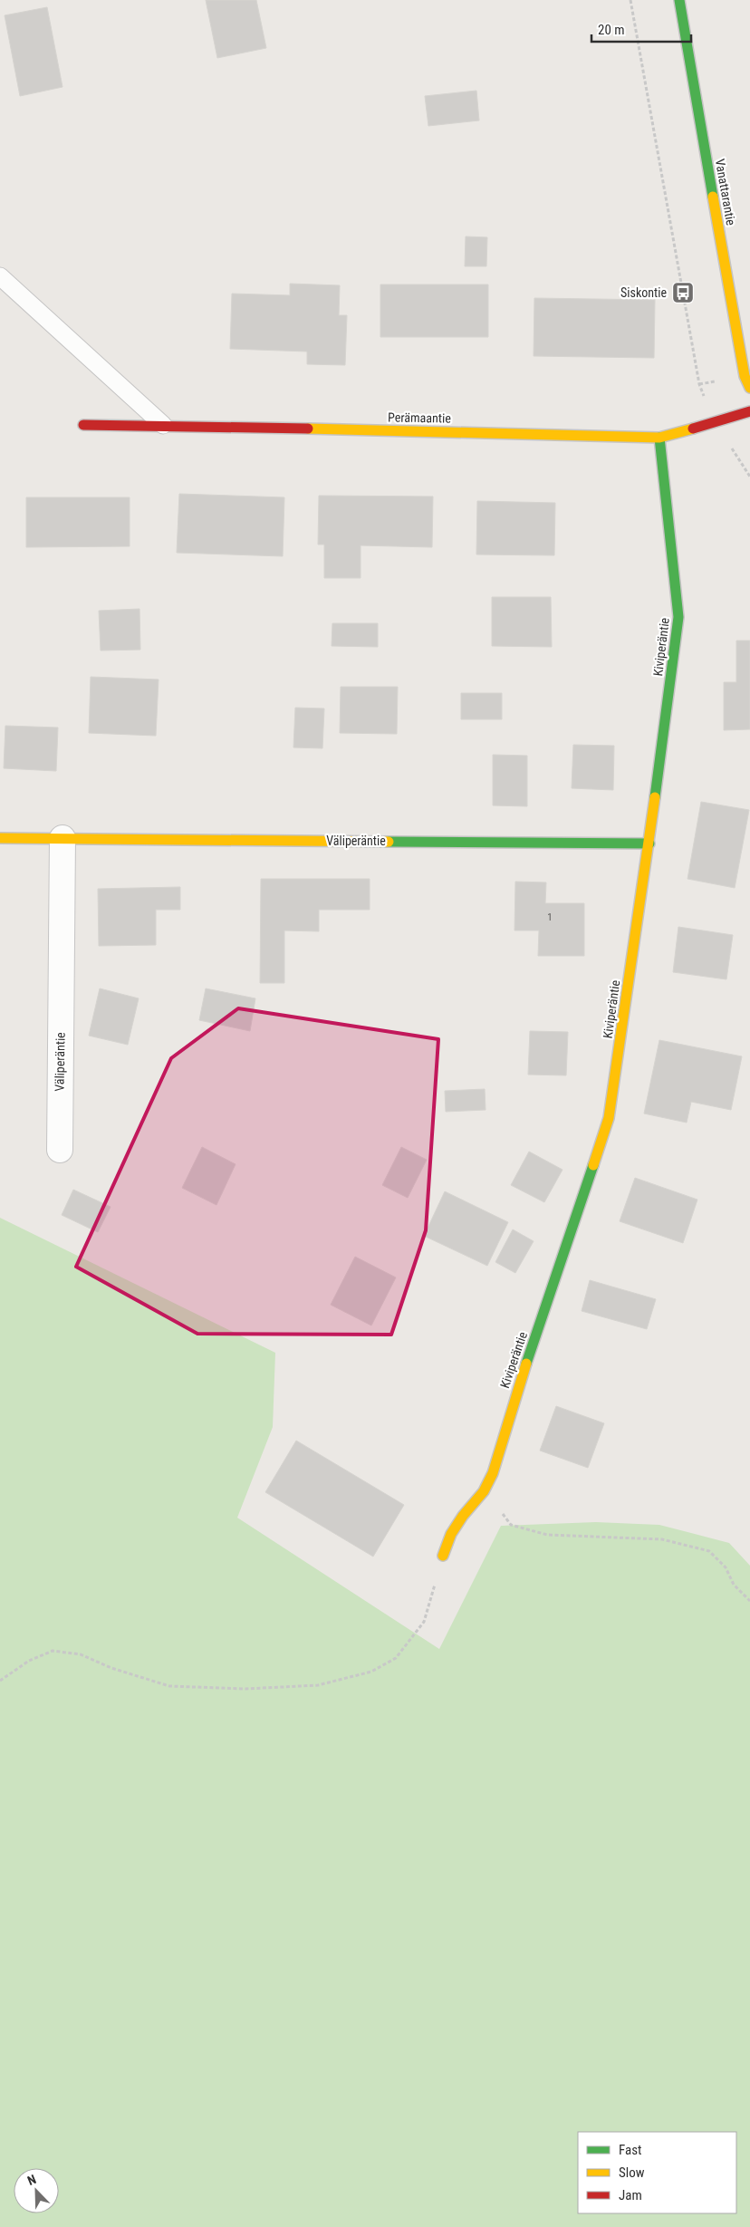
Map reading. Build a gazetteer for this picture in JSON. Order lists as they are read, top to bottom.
{
  "streets": {
    "street": [
      "Vanattarantie",
      "Perämaantie",
      "Kiviperäntie",
      "Väliperäntie"
    ]
  },
  "crossings": [
    ["Perämaantie", "Kiviperäntie"],
    ["Kiviperäntie", "Väliperäntie"]
  ],
  "places": {
    "bus stop": ["Siskontie"]
  },
  "house_numbers": ["1"],
  "legend": ["Fast", "Slow", "Jam"],
  "scale_bar": "20 m",
  "north": "top left"
}
